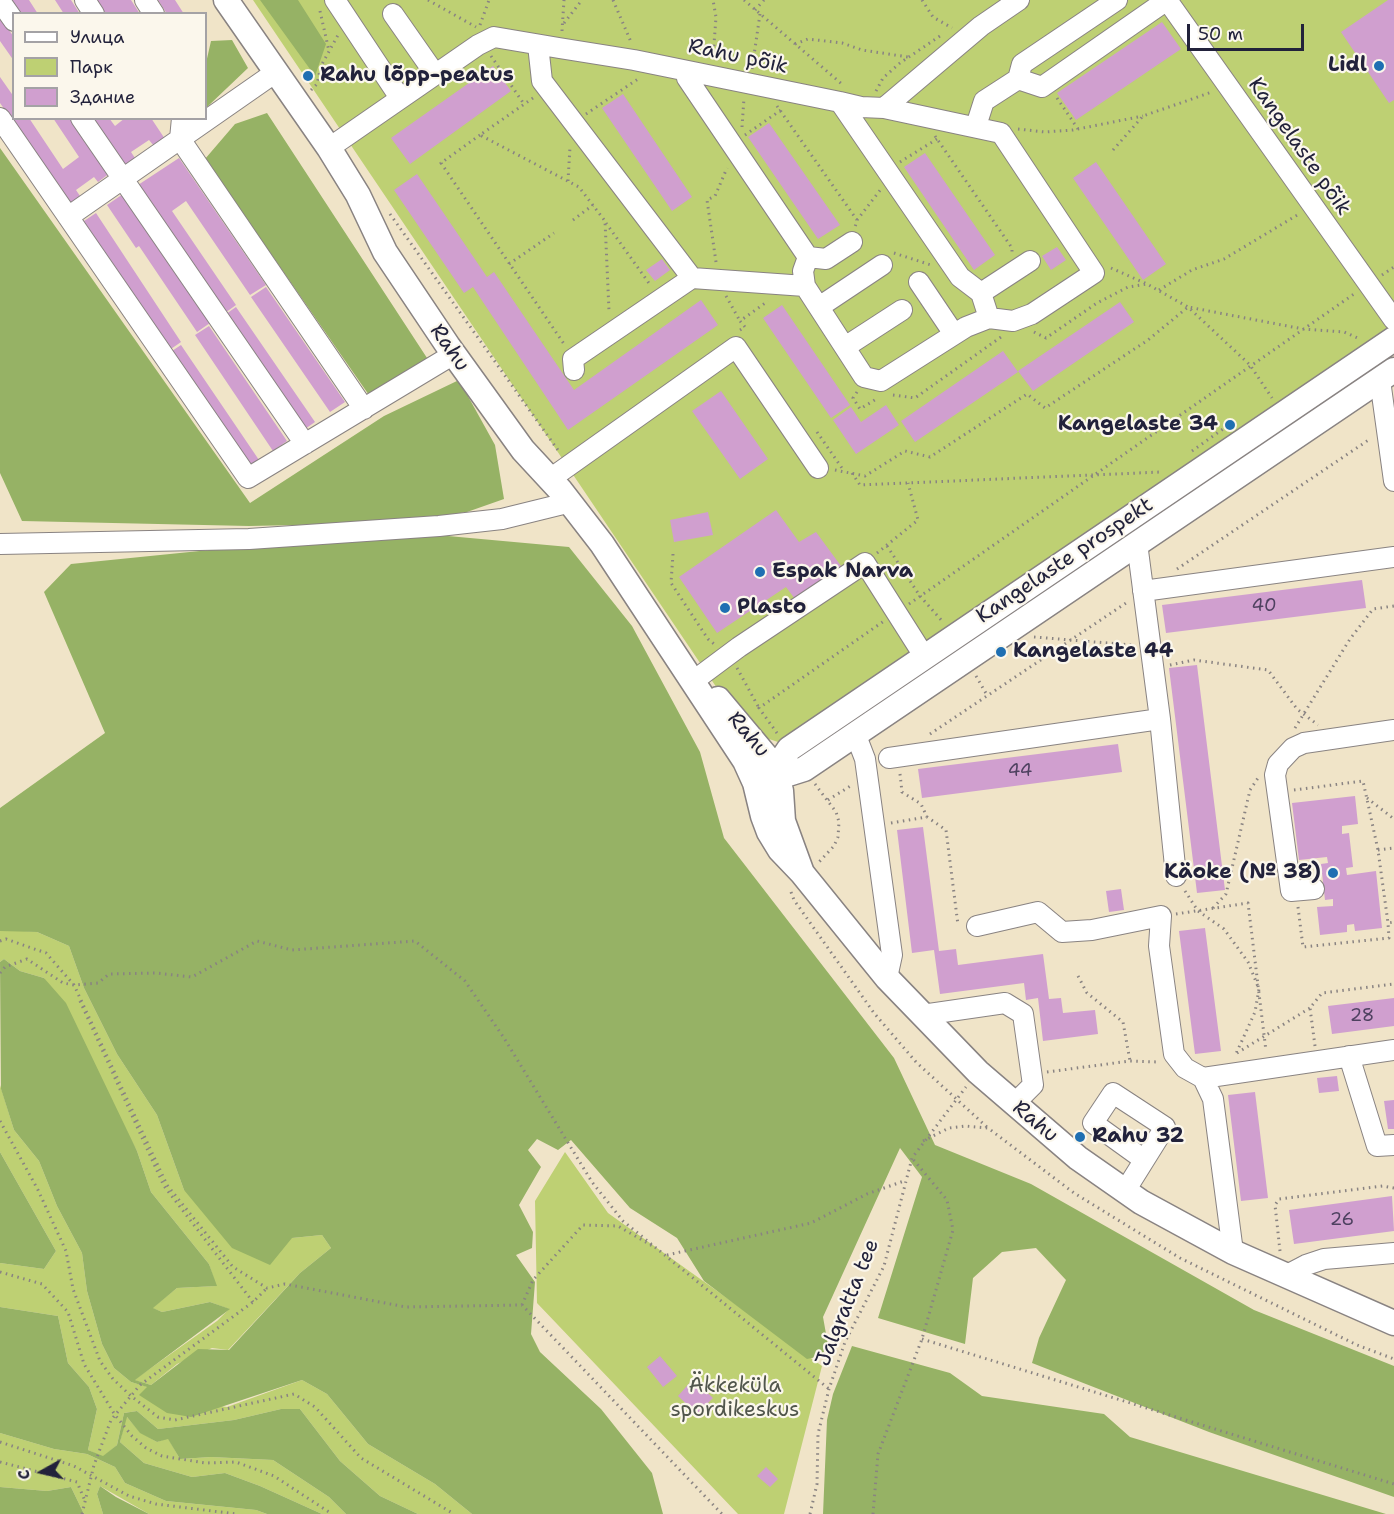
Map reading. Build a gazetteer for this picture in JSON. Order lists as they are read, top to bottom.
{
  "streets": {
    "main road": ["Rahu", "Kangelaste prospekt"],
    "street": ["Rahu põik", "Kangelaste põik"],
    "path": ["Jalgratta tee"]
  },
  "crossings": [
    ["Rahu põik", "Rahu"],
    ["Rahu", "Kangelaste prospekt"],
    ["Rahu", "Jalgratta tee"]
  ],
  "parks": ["Äkkeküla spordikeskus"],
  "places": [
    "Lidl",
    "Rahu lõpp-peatus",
    "Kangelaste 34",
    "Espak Narva",
    "Plasto",
    "Kangelaste 44",
    "Käoke (№ 38)",
    "Rahu 32"
  ],
  "house_numbers": [
    "40",
    "44",
    "28",
    "26"
  ],
  "legend": ["Улица", "Парк", "Здание"],
  "scale_bar": "50 m",
  "north": "left"
}
